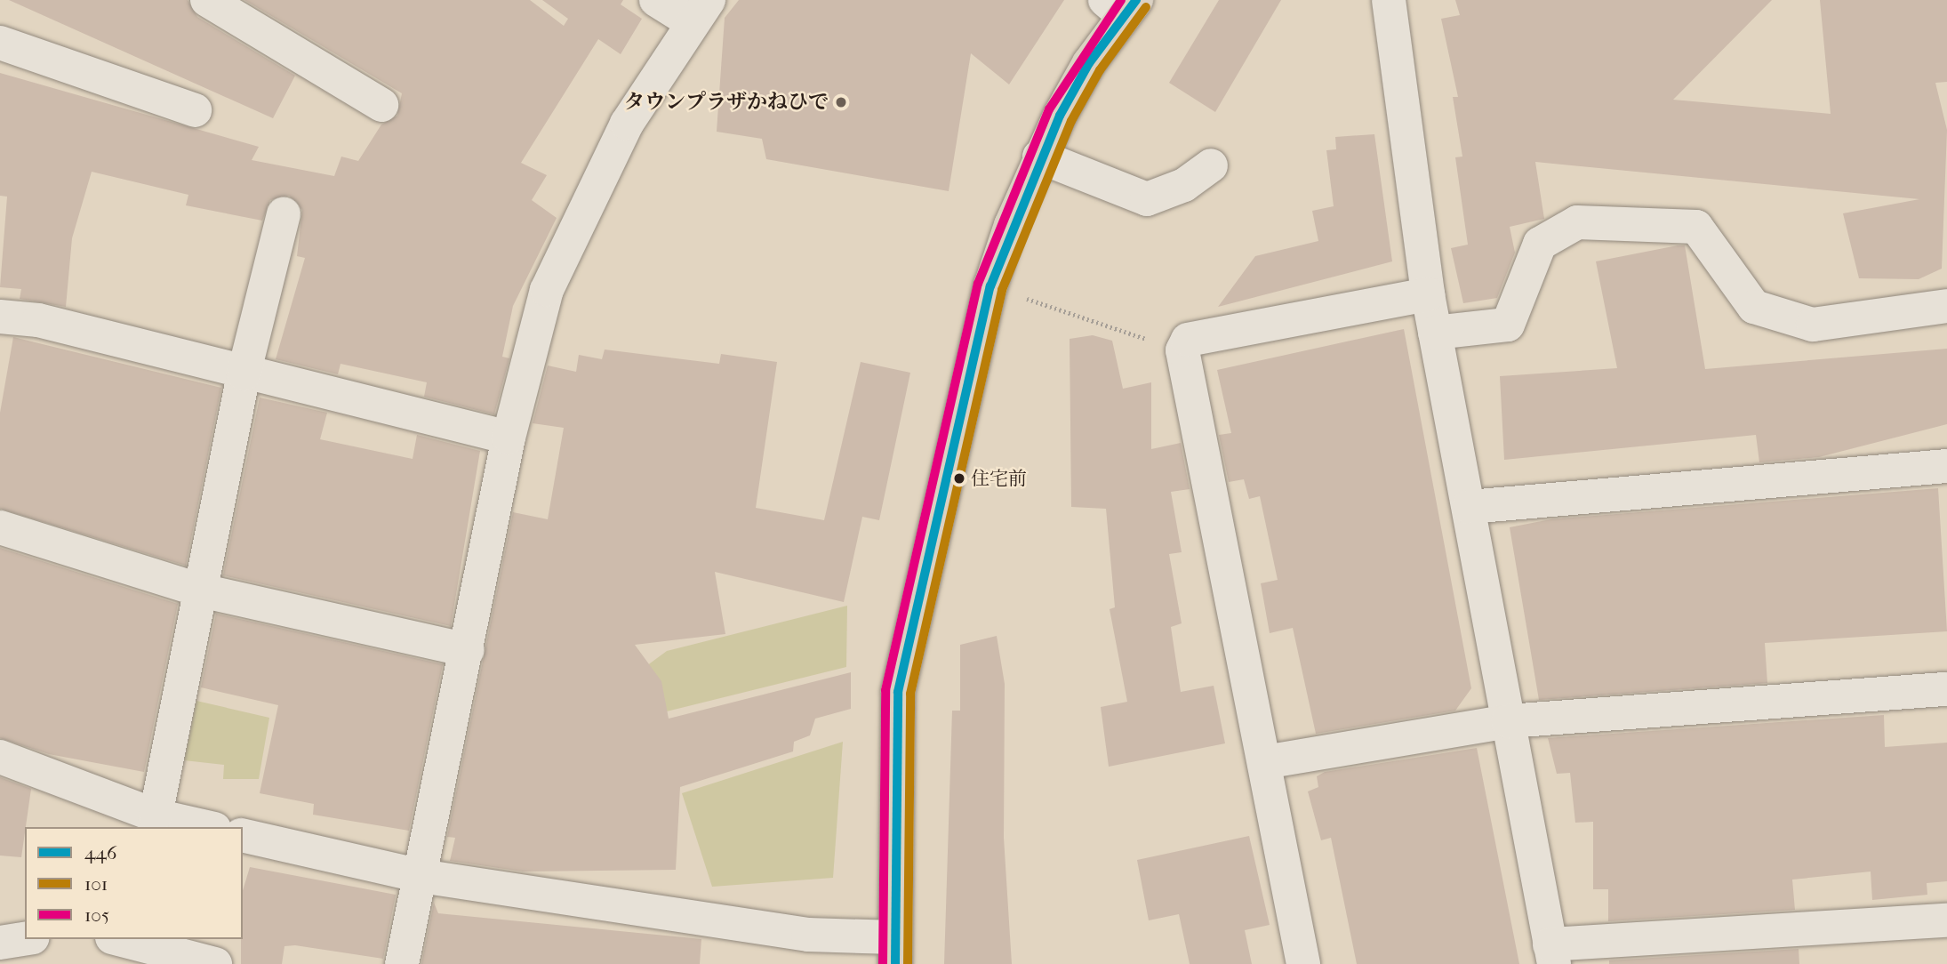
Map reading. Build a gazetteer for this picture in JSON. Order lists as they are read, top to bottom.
{
  "places": ["タウンプラザかねひで", "住宅前"],
  "lines": ["transit line 446", "transit line 105", "transit line 101"],
  "legend": ["446", "101", "105"]
}
